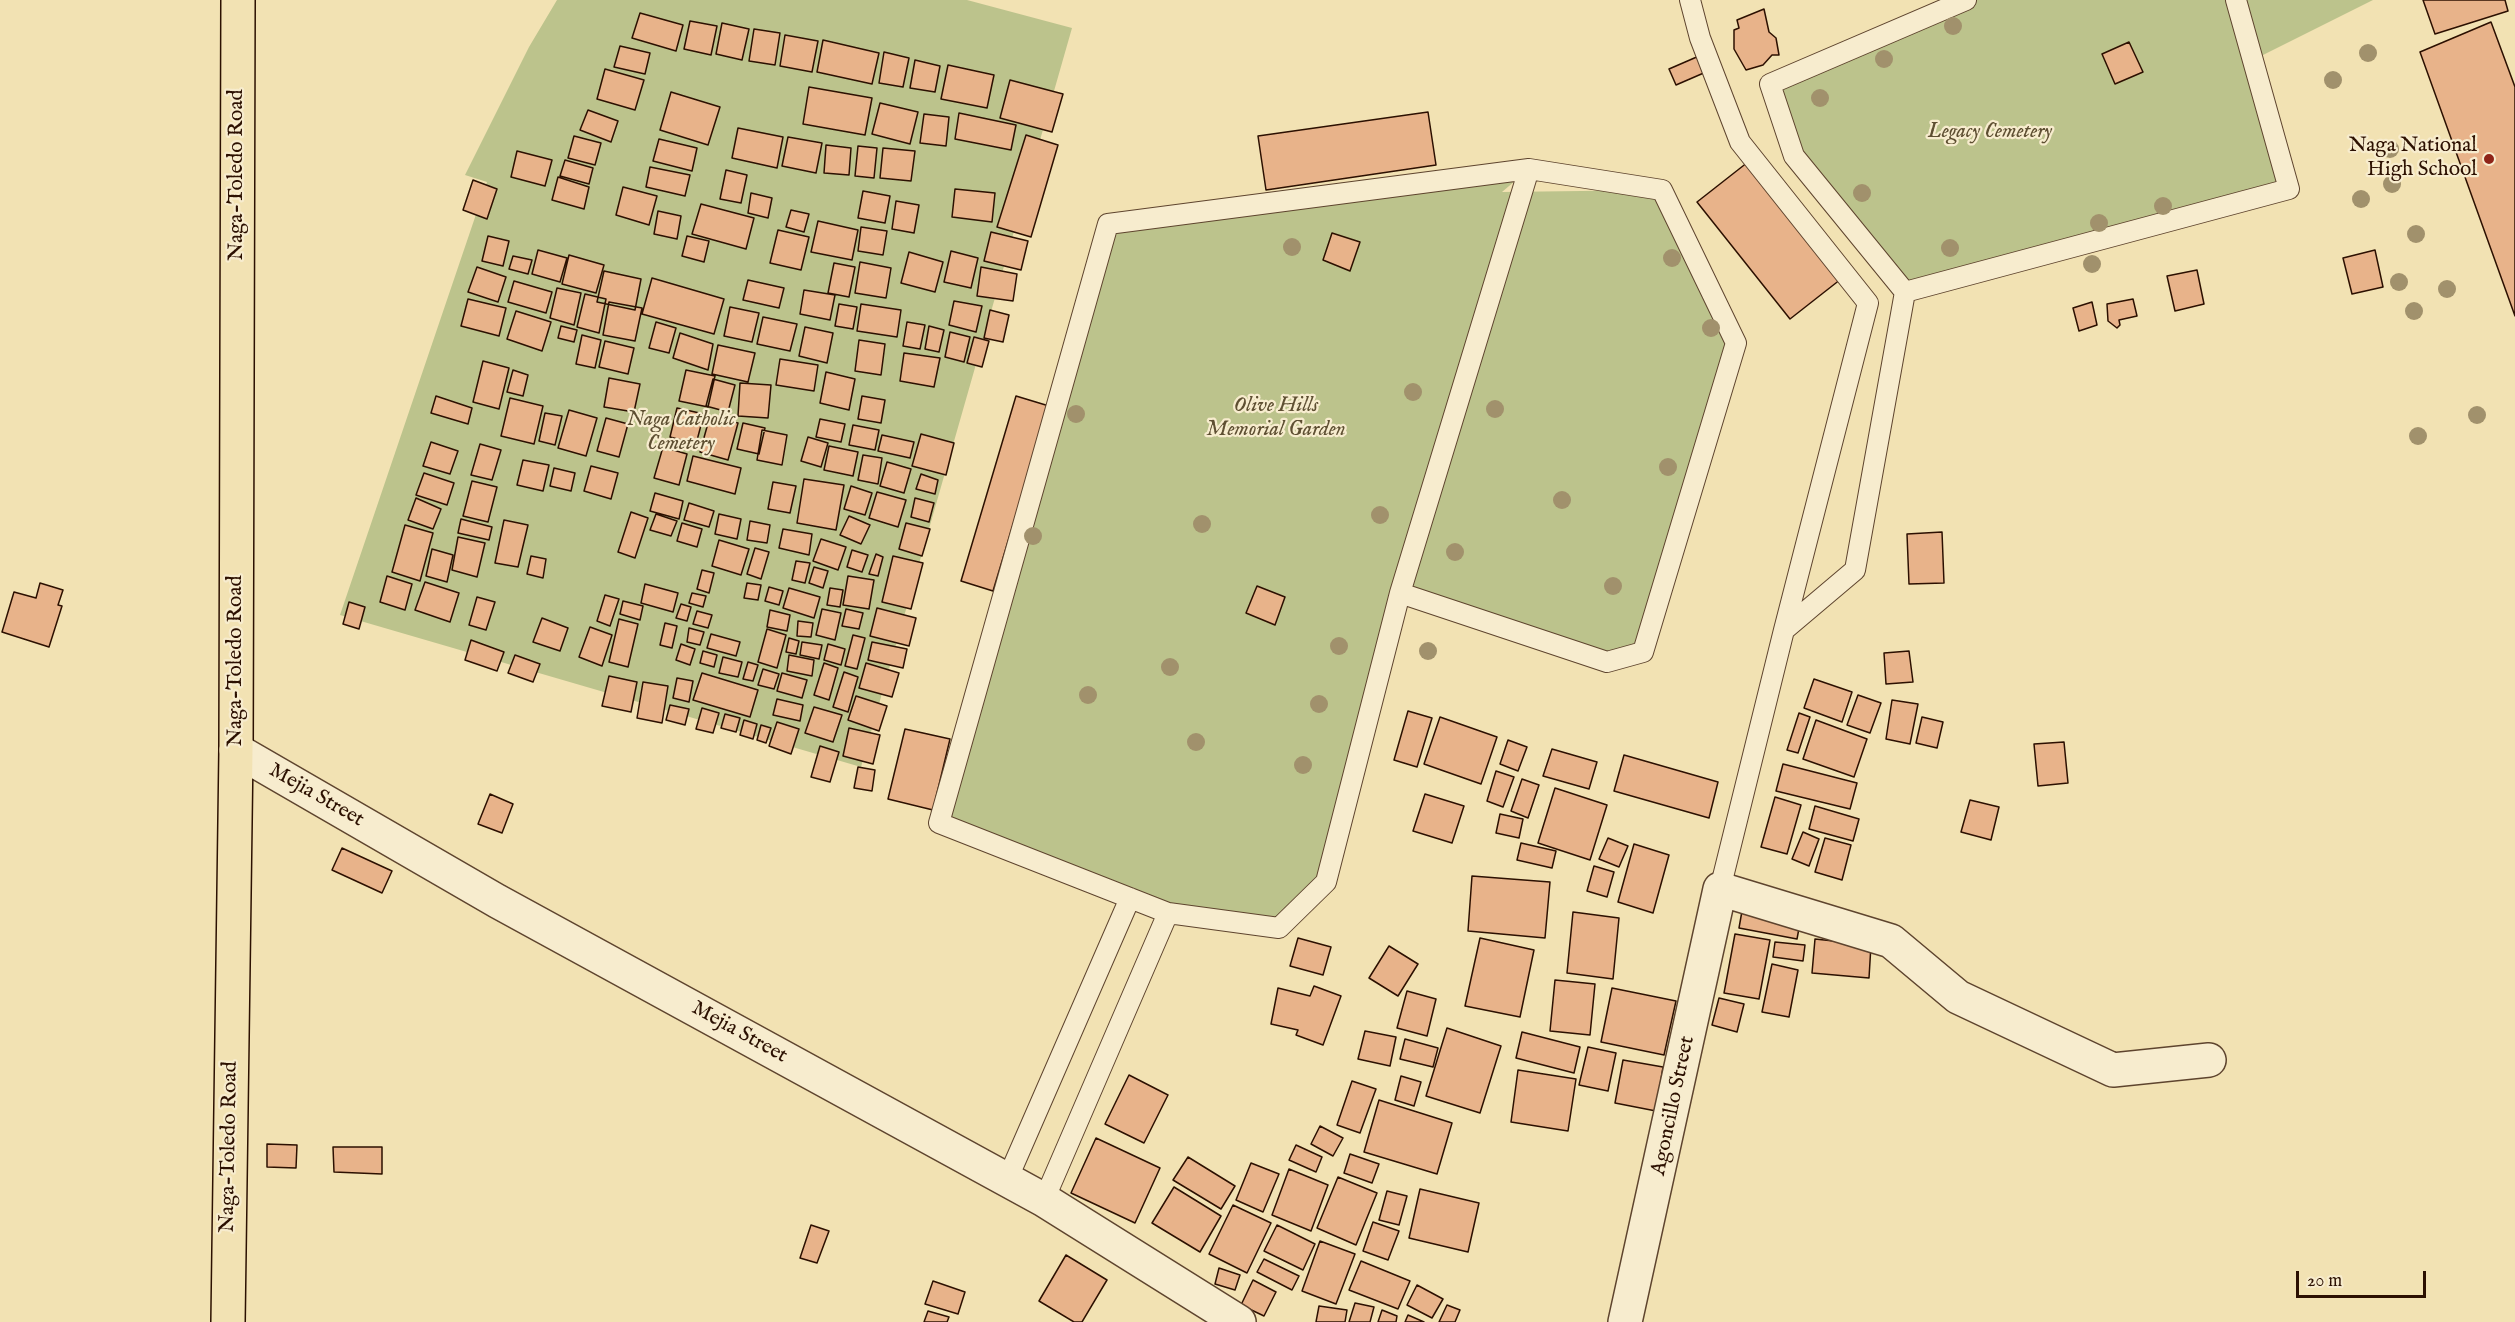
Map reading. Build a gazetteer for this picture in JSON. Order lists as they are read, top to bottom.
{
  "streets": {
    "highway": ["Naga-Toledo Road"],
    "street": ["Mejia Street", "Agoncillo Street"]
  },
  "crossings": [
    ["Naga-Toledo Road", "Mejia Street"]
  ],
  "parks": ["Legacy Cemetery", "Olive Hills Memorial Garden", "Naga Catholic Cemetery"],
  "places": ["Naga National High School"],
  "scale_bar": "20 m"
}
